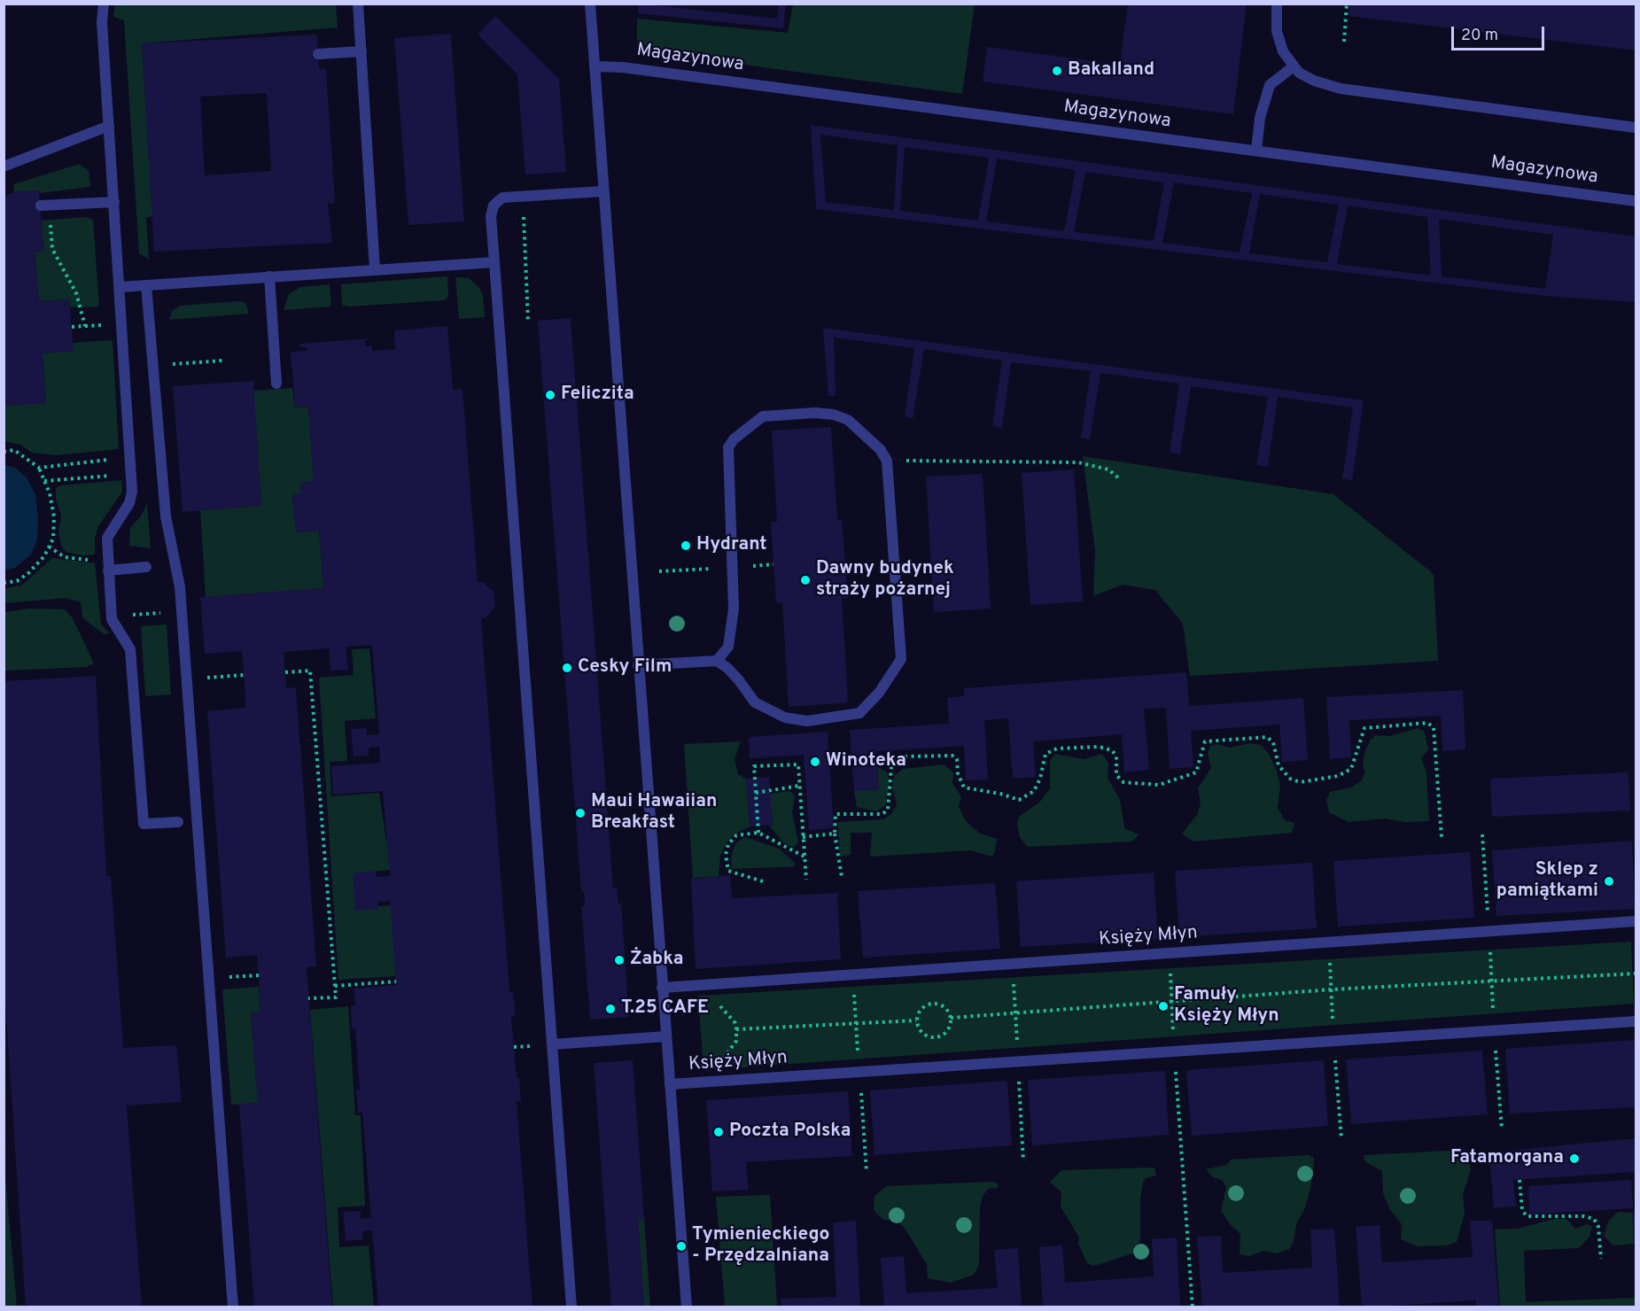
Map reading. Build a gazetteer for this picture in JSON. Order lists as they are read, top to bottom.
{
  "streets": {
    "street": ["Magazynowa", "Księży Młyn"]
  },
  "places": [
    "Bakalland",
    "Feliczita",
    "Hydrant",
    "Dawny budynek straży pożarnej",
    "Cesky Film",
    "Winoteka",
    "Maui Hawaiian Breakfast",
    "Sklep z pamiątkami",
    "Żabka",
    "Famuły Księży Młyn",
    "T.25 CAFE",
    "Poczta Polska",
    "Fatamorgana",
    "Tymienieckiego - Przędzalniana"
  ],
  "scale_bar": "20 m"
}
